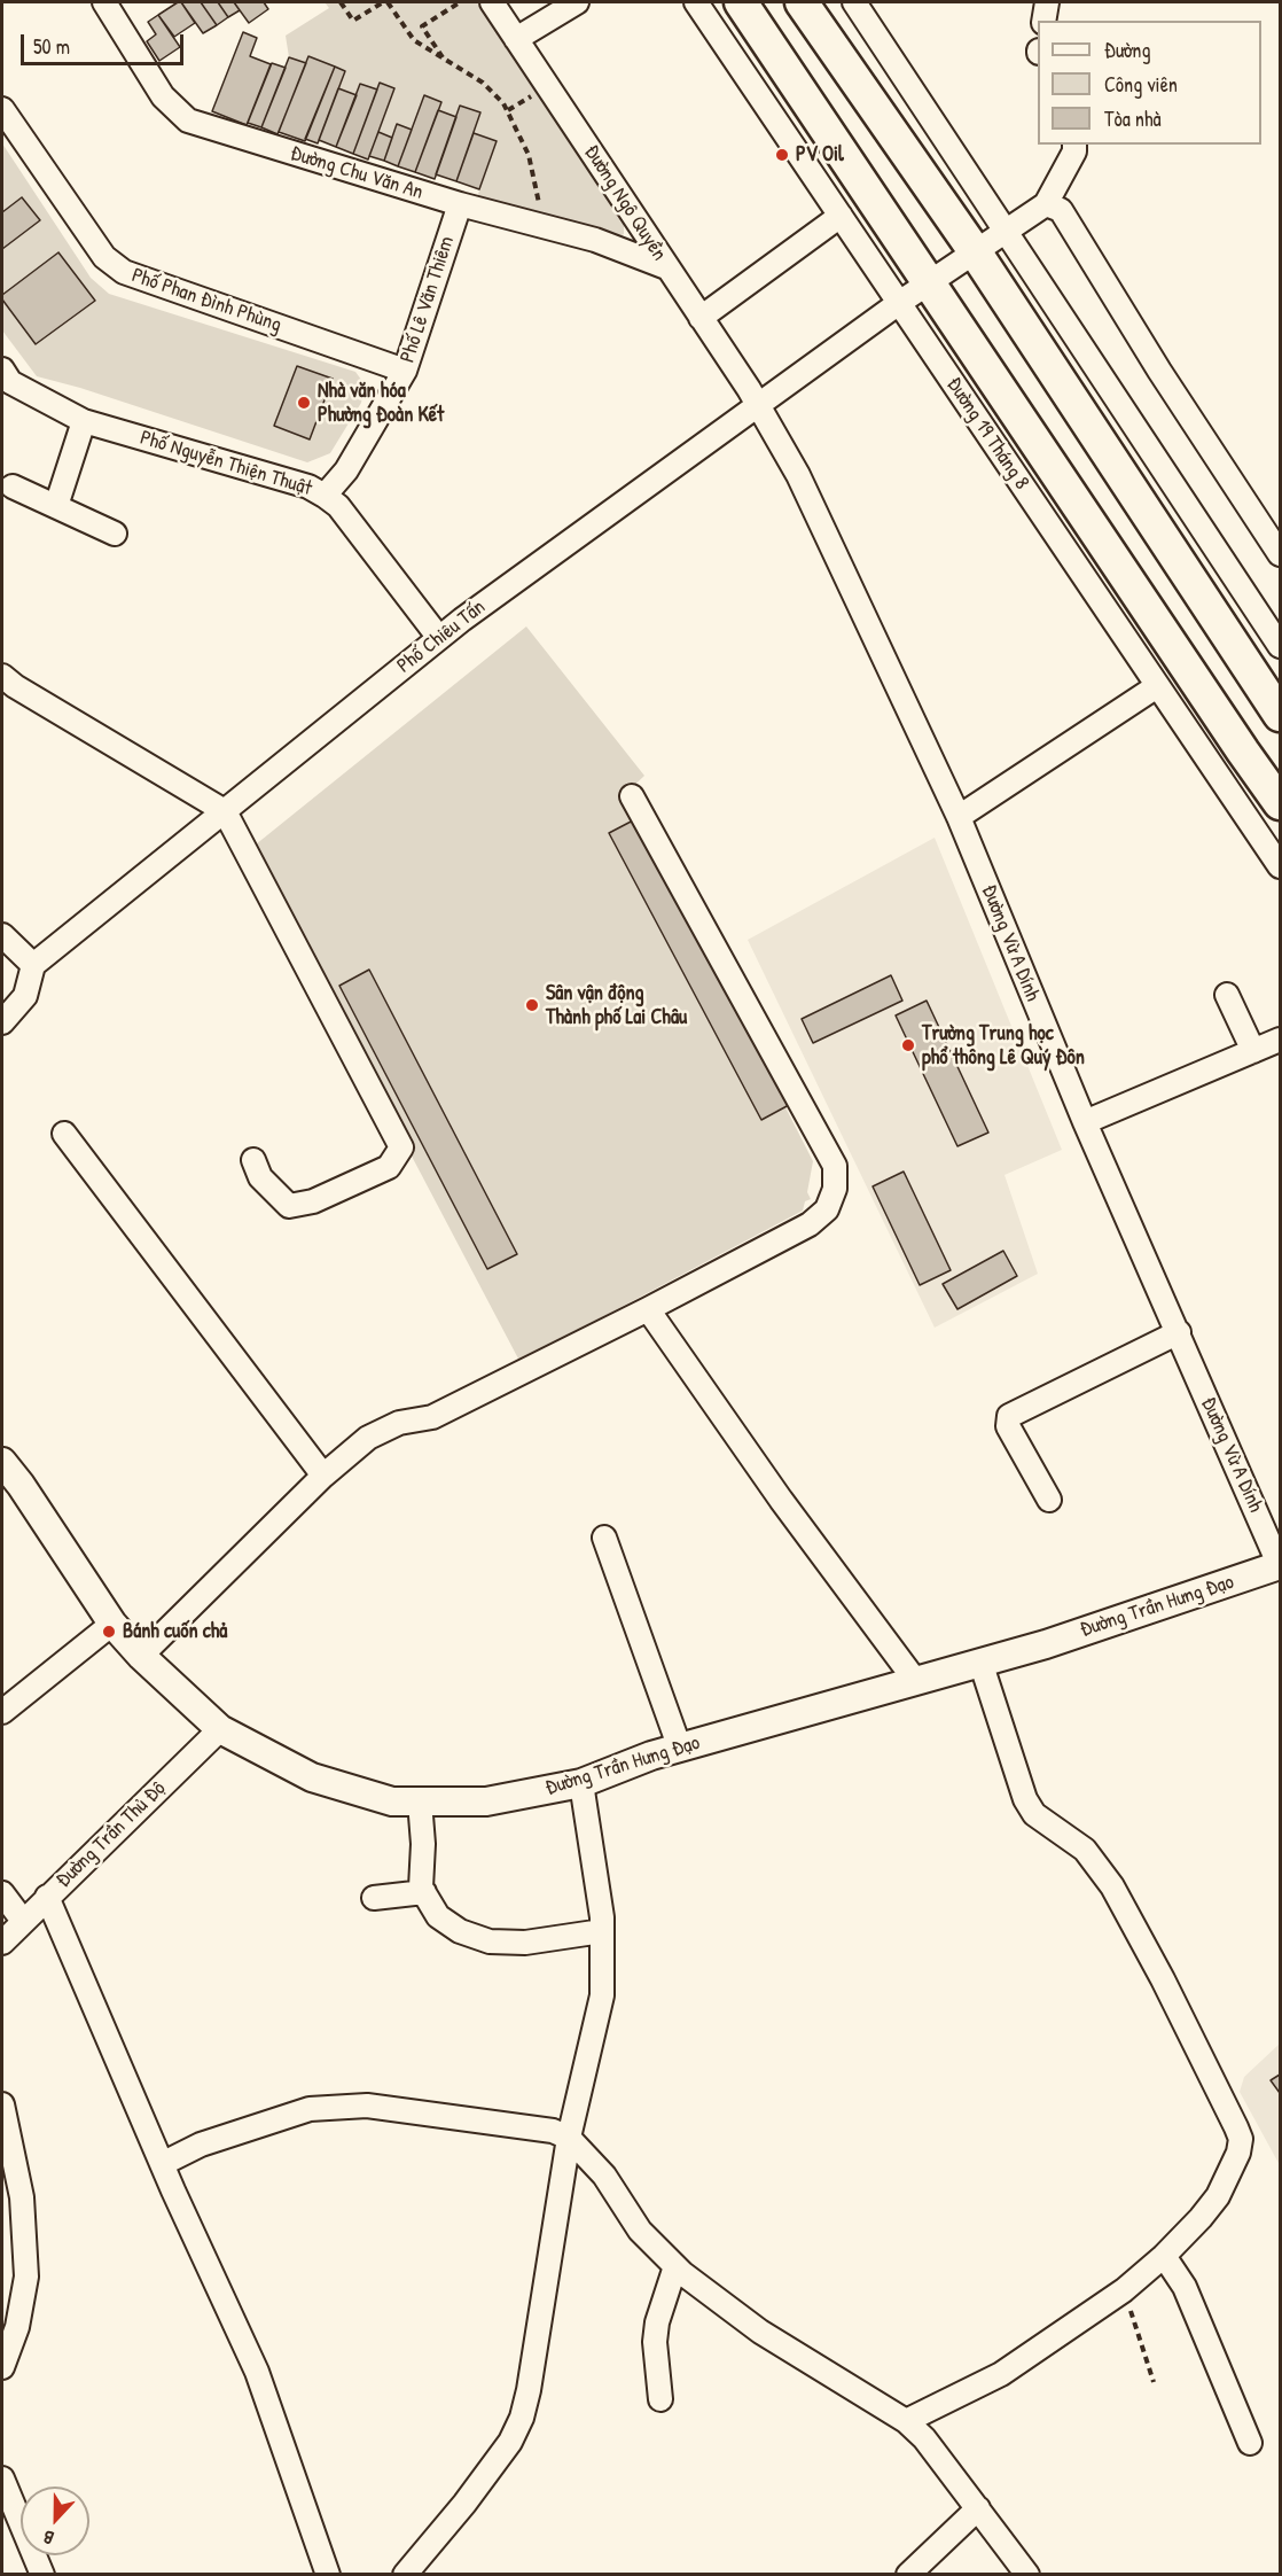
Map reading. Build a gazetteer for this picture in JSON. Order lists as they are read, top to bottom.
{
  "streets": {
    "highway": ["Đường 19 Tháng 8"],
    "main road": ["Đường Trần Hưng Đạo"],
    "street": [
      "Đường Chu Văn An",
      "Đường Ngô Quyền",
      "Phố Lê Văn Thiêm",
      "Phố Phan Đình Phùng",
      "Phố Nguyễn Thiện Thuật",
      "Phố Chiêu Tấn",
      "Đường Vừ A Dính",
      "Đường Trần Thủ Độ"
    ]
  },
  "crossings": [
    ["Đường Chu Văn An", "Đường Ngô Quyền"],
    ["Đường Chu Văn An", "Phố Lê Văn Thiêm"],
    ["Đường Ngô Quyền", "Phố Chiêu Tấn"],
    ["Đường Ngô Quyền", "Đường Vừ A Dính"],
    ["Phố Lê Văn Thiêm", "Phố Phan Đình Phùng"],
    ["Phố Lê Văn Thiêm", "Phố Nguyễn Thiện Thuật"],
    ["Đường 19 Tháng 8", "Phố Chiêu Tấn"],
    ["Phố Nguyễn Thiện Thuật", "Phố Chiêu Tấn"],
    ["Phố Chiêu Tấn", "Đường Vừ A Dính"],
    ["Đường Vừ A Dính", "Đường Trần Hưng Đạo"],
    ["Đường Trần Hưng Đạo", "Đường Trần Thủ Độ"]
  ],
  "places": [
    "PV Oil",
    "Nhà văn hóa Phường Đoàn Kết",
    "Sân vận động Thành phố Lai Châu",
    "Trường Trung học phổ thông Lê Quý Đôn",
    "Bánh cuốn chả"
  ],
  "legend": ["Đường", "Công viên", "Tòa nhà"],
  "scale_bar": "50 m",
  "north": "bottom"
}
